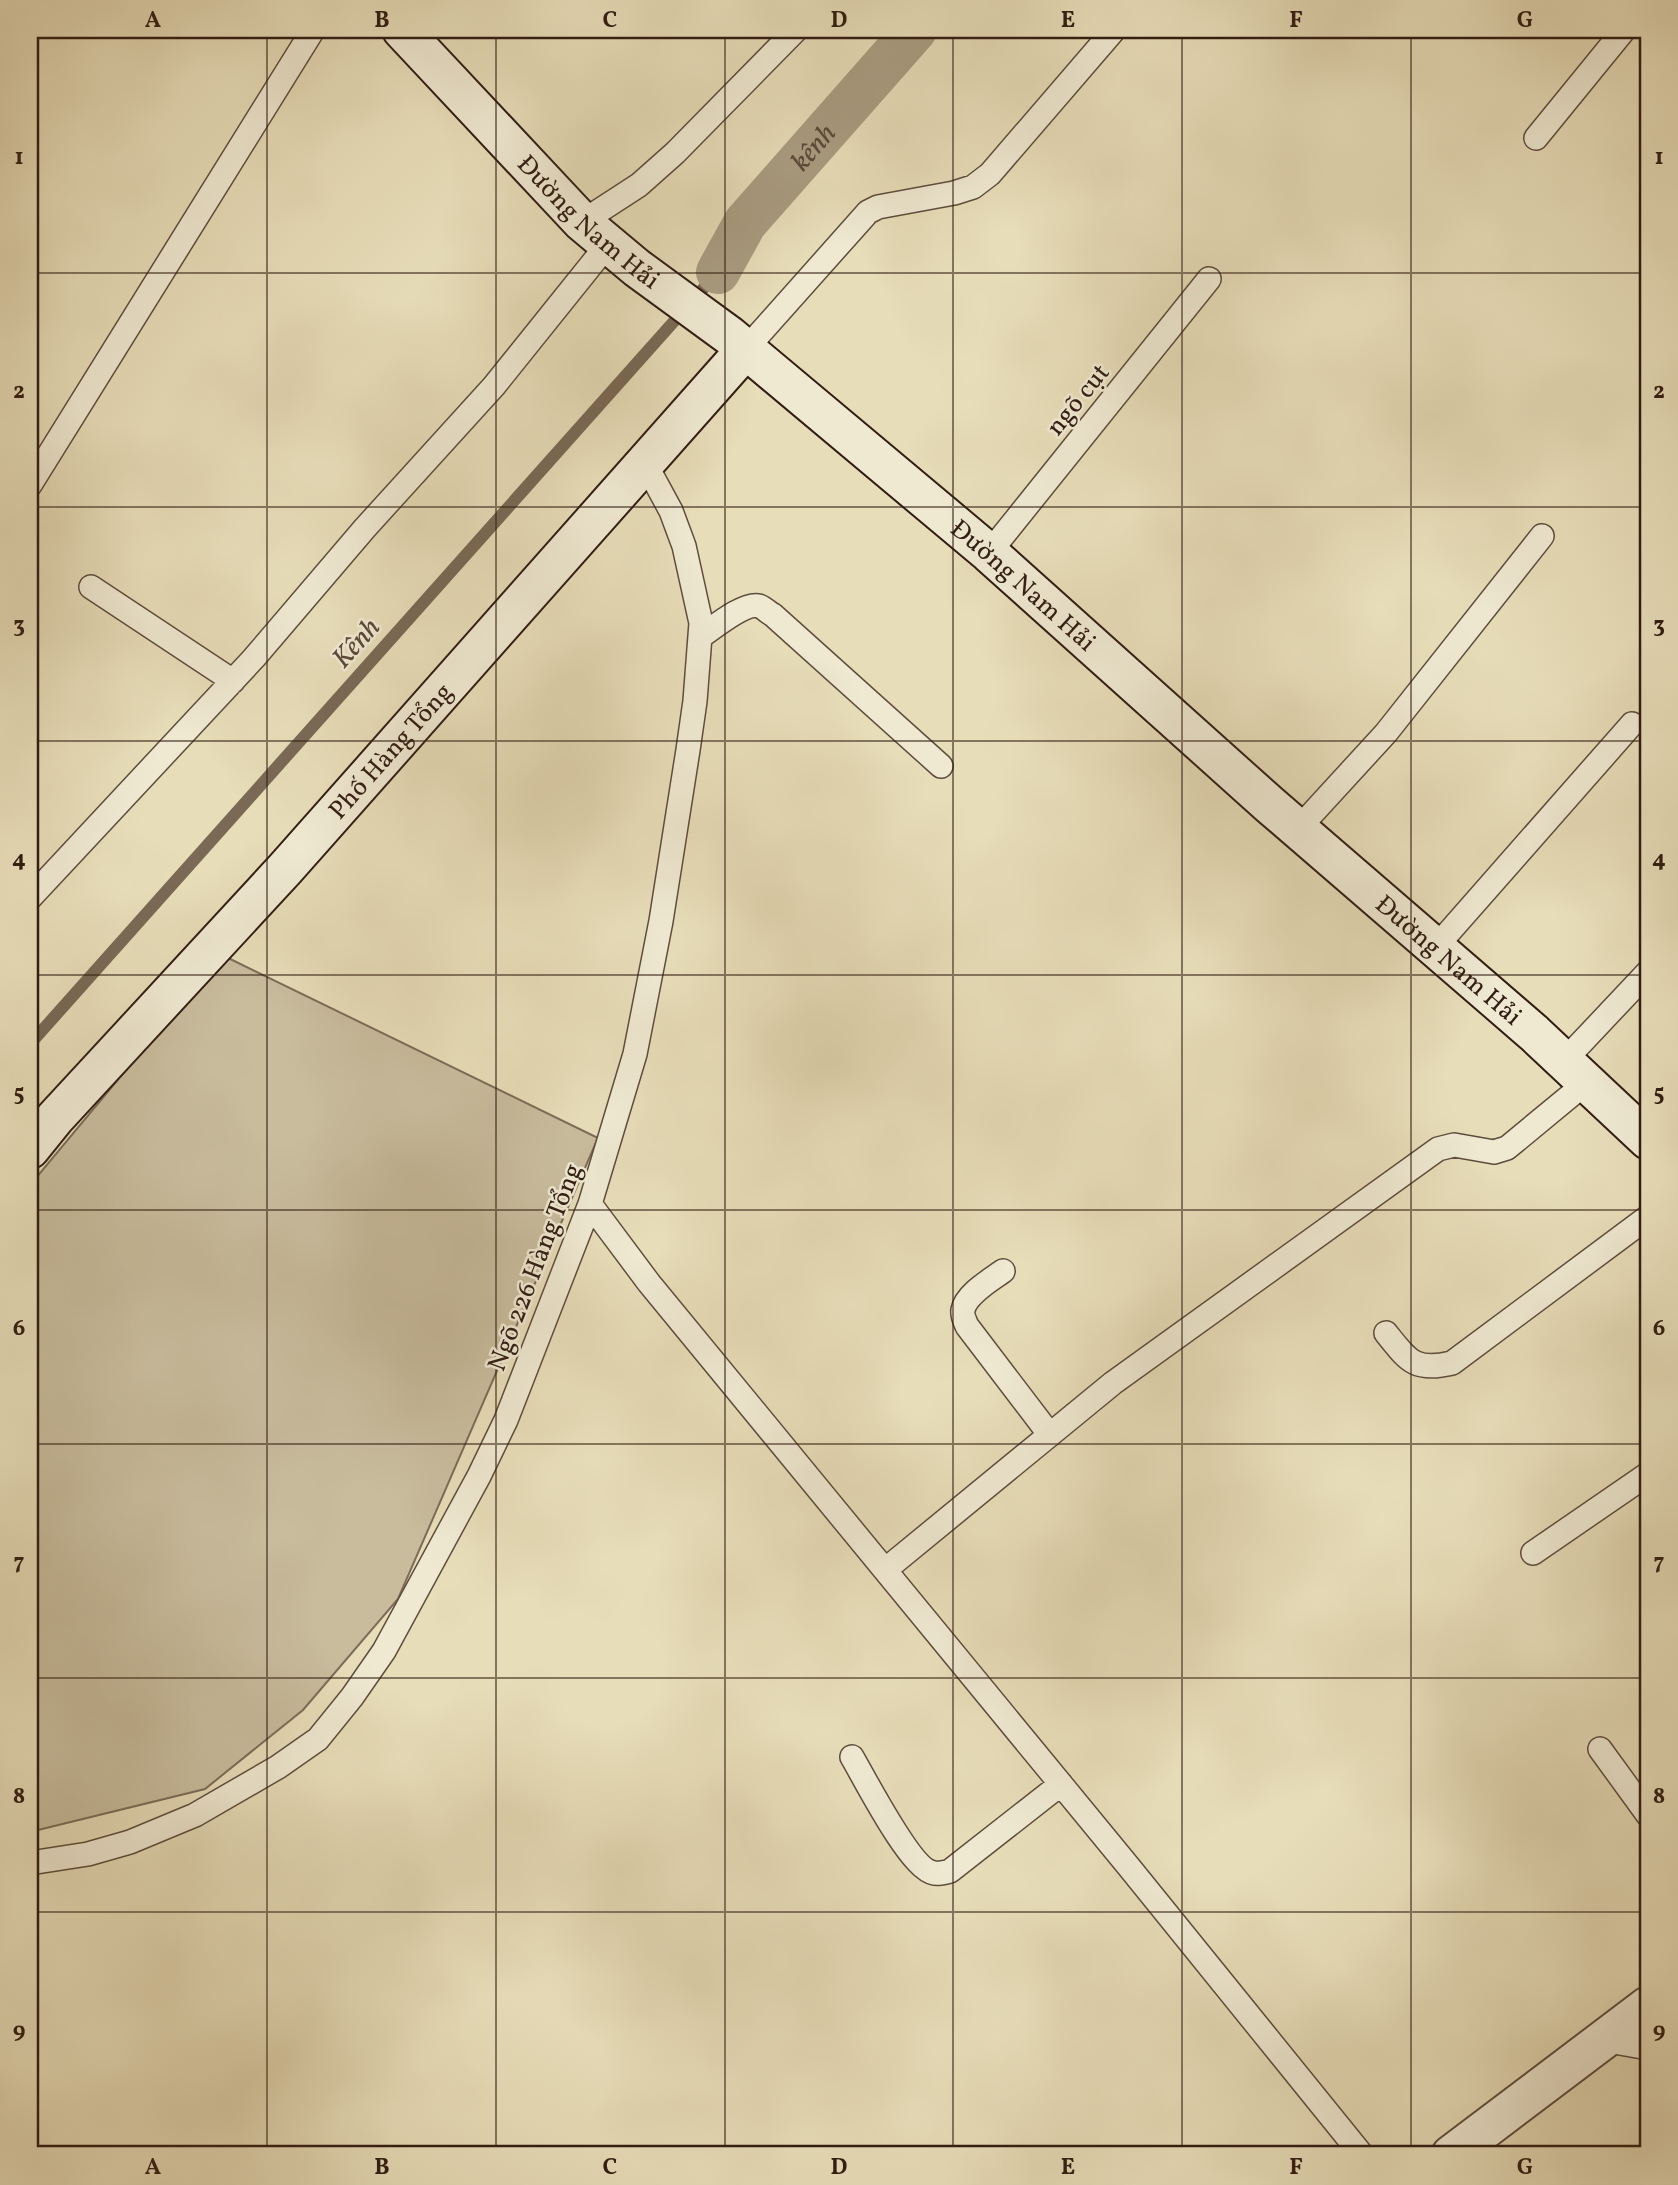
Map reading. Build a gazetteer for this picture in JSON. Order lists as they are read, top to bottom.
{
  "streets": {
    "main road": ["Đường Nam Hải", "Phố Hàng Tổng"],
    "lane": ["ngõ cụt", "Ngõ 226 Hàng Tổng"]
  },
  "crossings": [
    ["Đường Nam Hải", "ngõ cụt"],
    ["Đường Nam Hải", "Phố Hàng Tổng"],
    ["Phố Hàng Tổng", "Ngõ 226 Hàng Tổng"]
  ],
  "water": ["kênh", "Kênh"],
  "grid": {
    "columns": [
      "A",
      "B",
      "C",
      "D",
      "E",
      "F",
      "G"
    ],
    "rows": [
      "1",
      "2",
      "3",
      "4",
      "5",
      "6",
      "7",
      "8",
      "9"
    ]
  }
}
